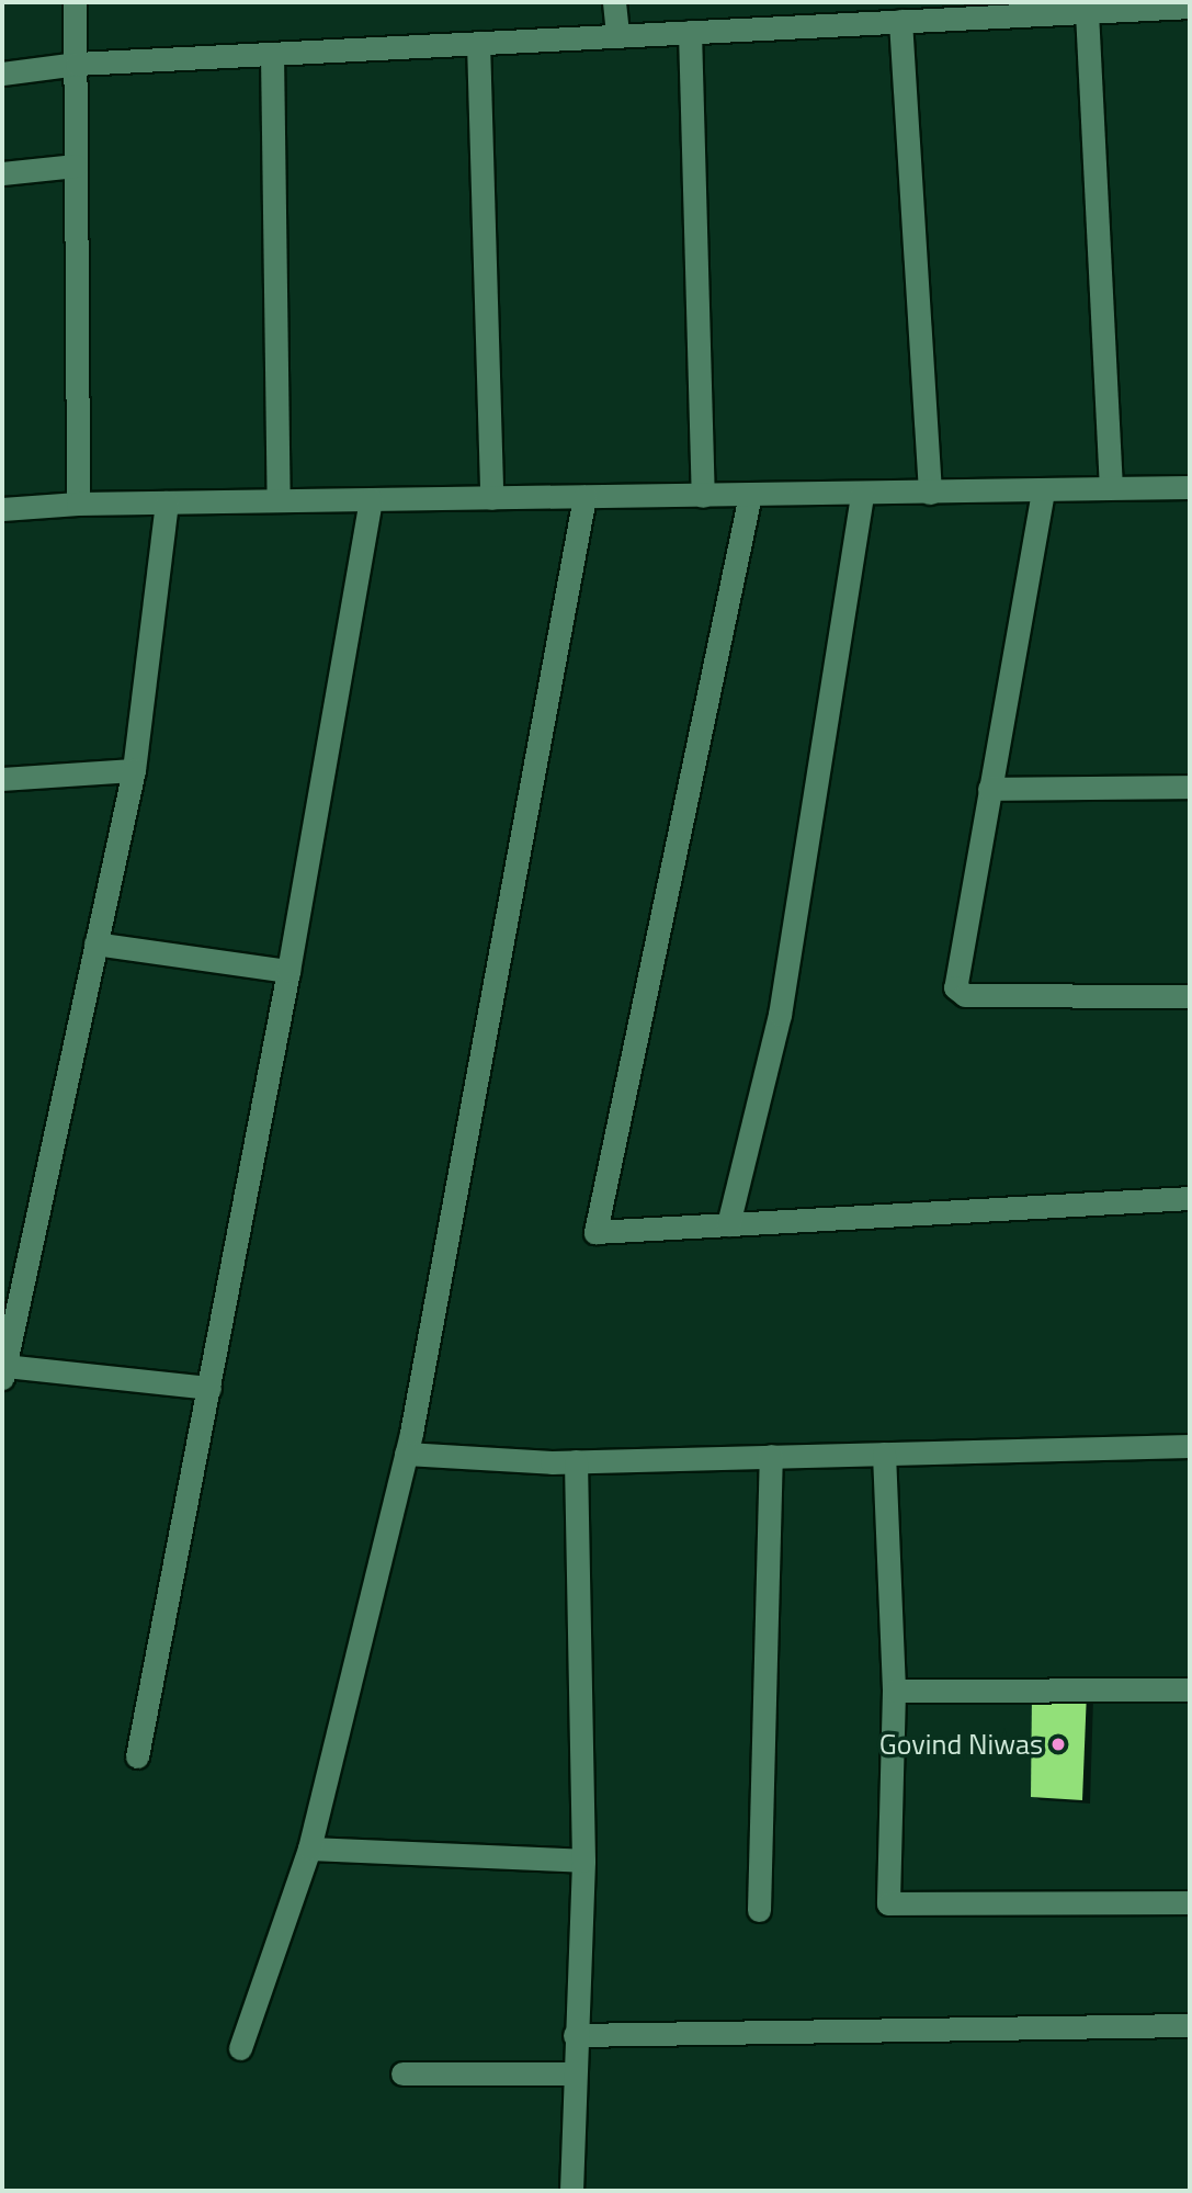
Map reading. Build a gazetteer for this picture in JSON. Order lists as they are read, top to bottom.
{
  "places": ["Govind Niwas"]
}
